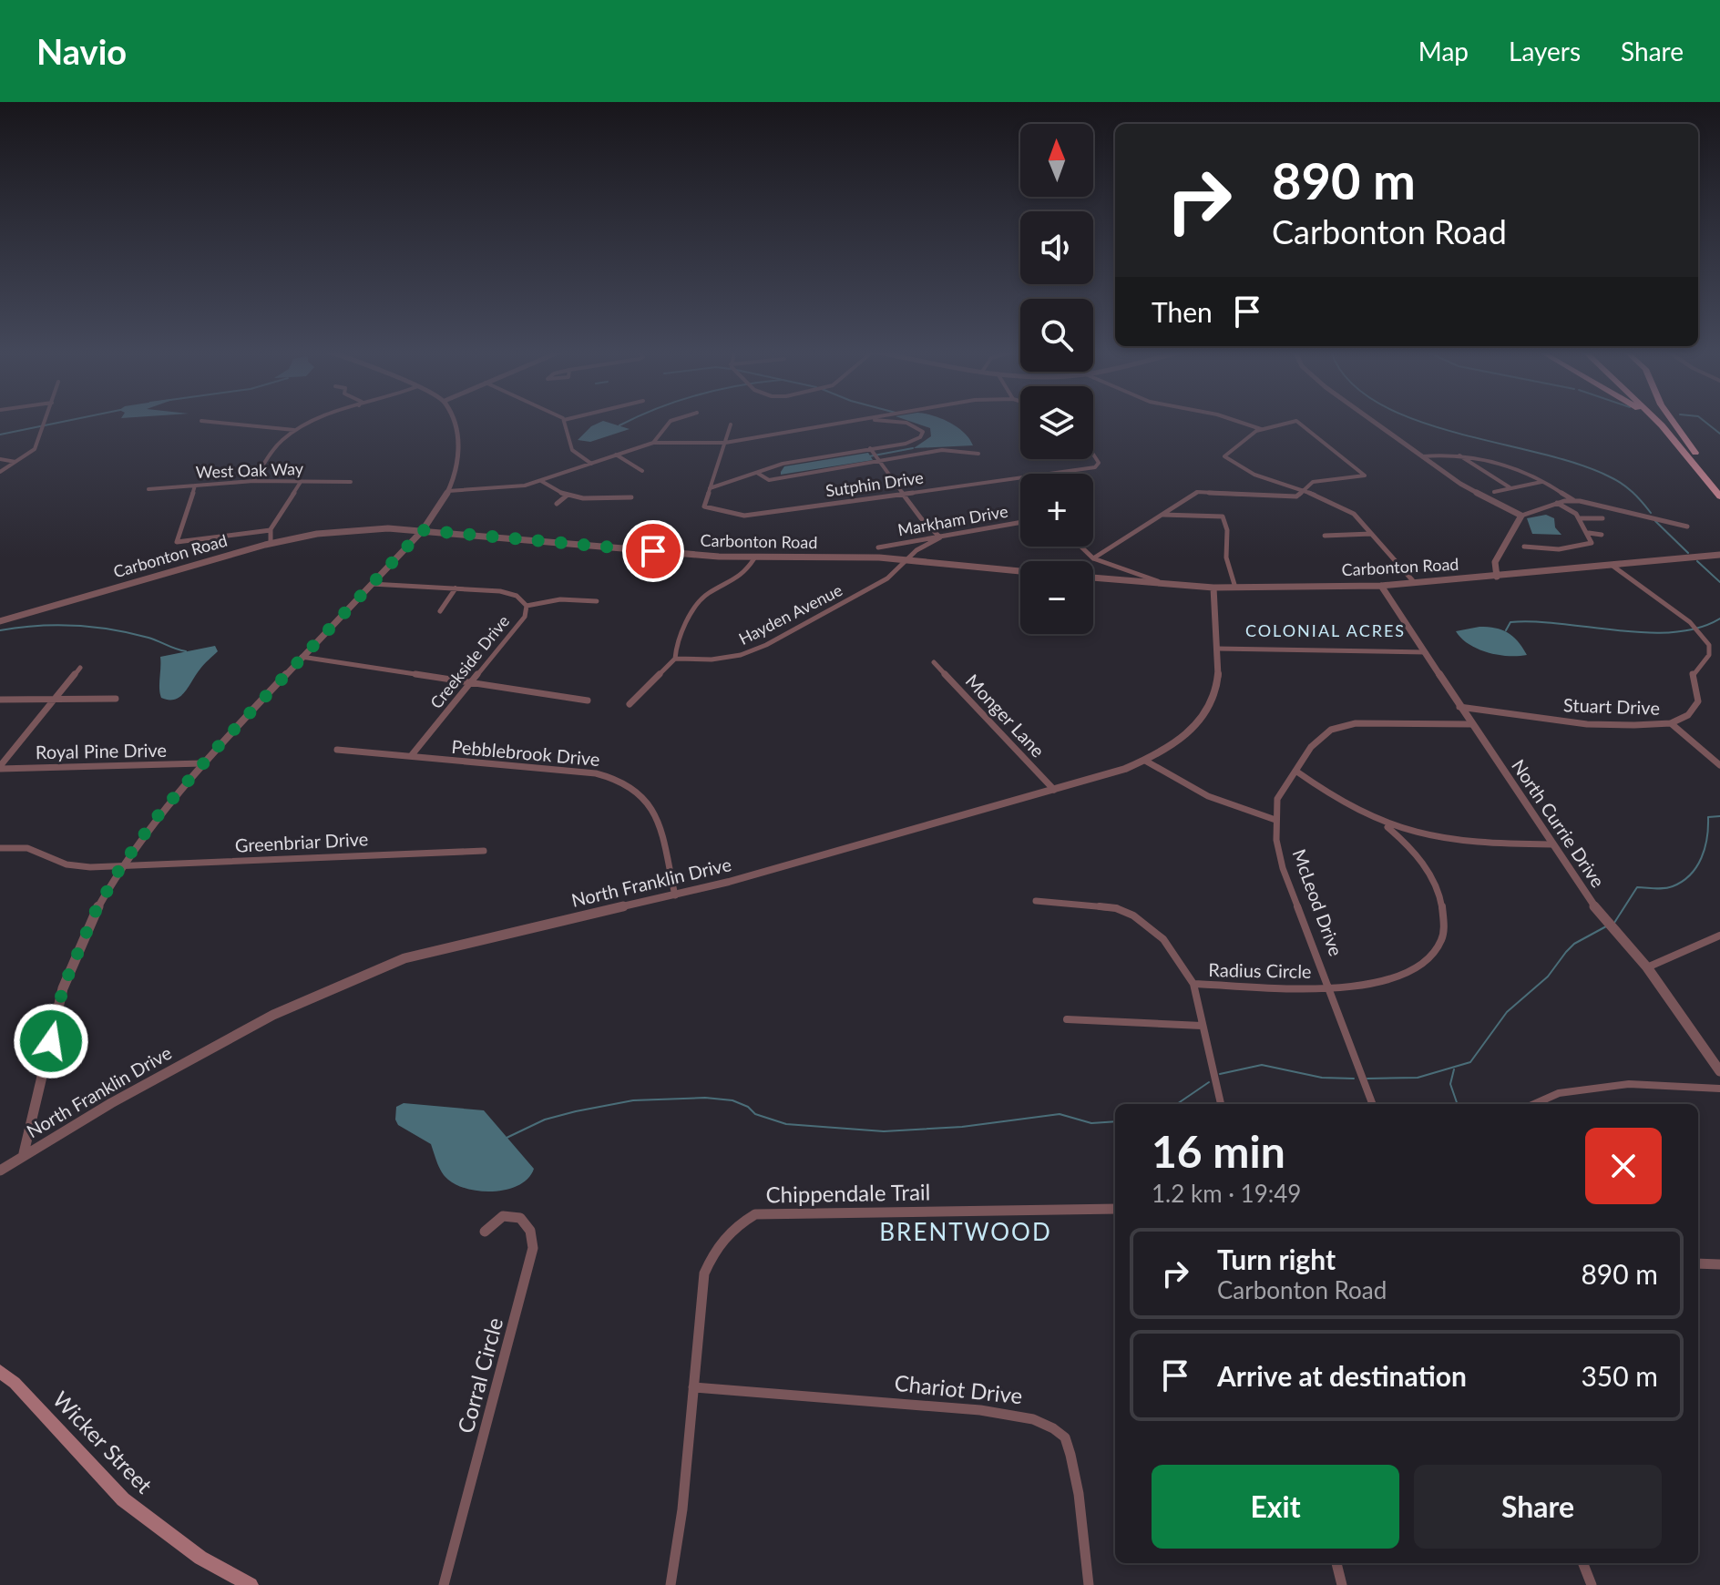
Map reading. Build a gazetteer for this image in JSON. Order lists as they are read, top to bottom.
{
  "streets": {
    "main road": ["Wicker Street"],
    "street": [
      "West Oak Way",
      "Sutphin Drive",
      "Markham Drive",
      "Carbonton Road",
      "Hayden Avenue",
      "Creekside Drive",
      "Stuart Drive",
      "Monger Lane",
      "Royal Pine Drive",
      "Pebblebrook Drive",
      "North Currie Drive",
      "Greenbriar Drive",
      "North Franklin Drive",
      "McLeod Drive",
      "Radius Circle",
      "Chippendale Trail",
      "Corral Circle",
      "Chariot Drive"
    ]
  },
  "crossings": [
    ["Markham Drive", "Hayden Avenue"],
    ["Carbonton Road", "Hayden Avenue"],
    ["Carbonton Road", "Stuart Drive"],
    ["Carbonton Road", "North Currie Drive"],
    ["Carbonton Road", "North Franklin Drive"],
    ["Creekside Drive", "Pebblebrook Drive"],
    ["Stuart Drive", "North Currie Drive"],
    ["Monger Lane", "North Franklin Drive"],
    ["Pebblebrook Drive", "North Franklin Drive"],
    ["North Currie Drive", "McLeod Drive"],
    ["McLeod Drive", "Radius Circle"],
    ["Chippendale Trail", "Chariot Drive"]
  ],
  "districts": ["COLONIAL ACRES", "BRENTWOOD"],
  "north": "top",
  "page": {
    "header": "Navio",
    "nav": ["Map", "Layers", "Share"],
    "map_buttons": ["+", "−"],
    "turn": ["890 m", "Carbonton Road"],
    "then": "Then",
    "heading": ["16 min", "1.2 km · 19:49"],
    "list": [
      {
        "name": "Turn right",
        "note": "Carbonton Road",
        "value": "890 m"
      },
      {
        "name": "Arrive at destination",
        "value": "350 m"
      }
    ],
    "buttons": ["Exit", "Share"]
  }
}
